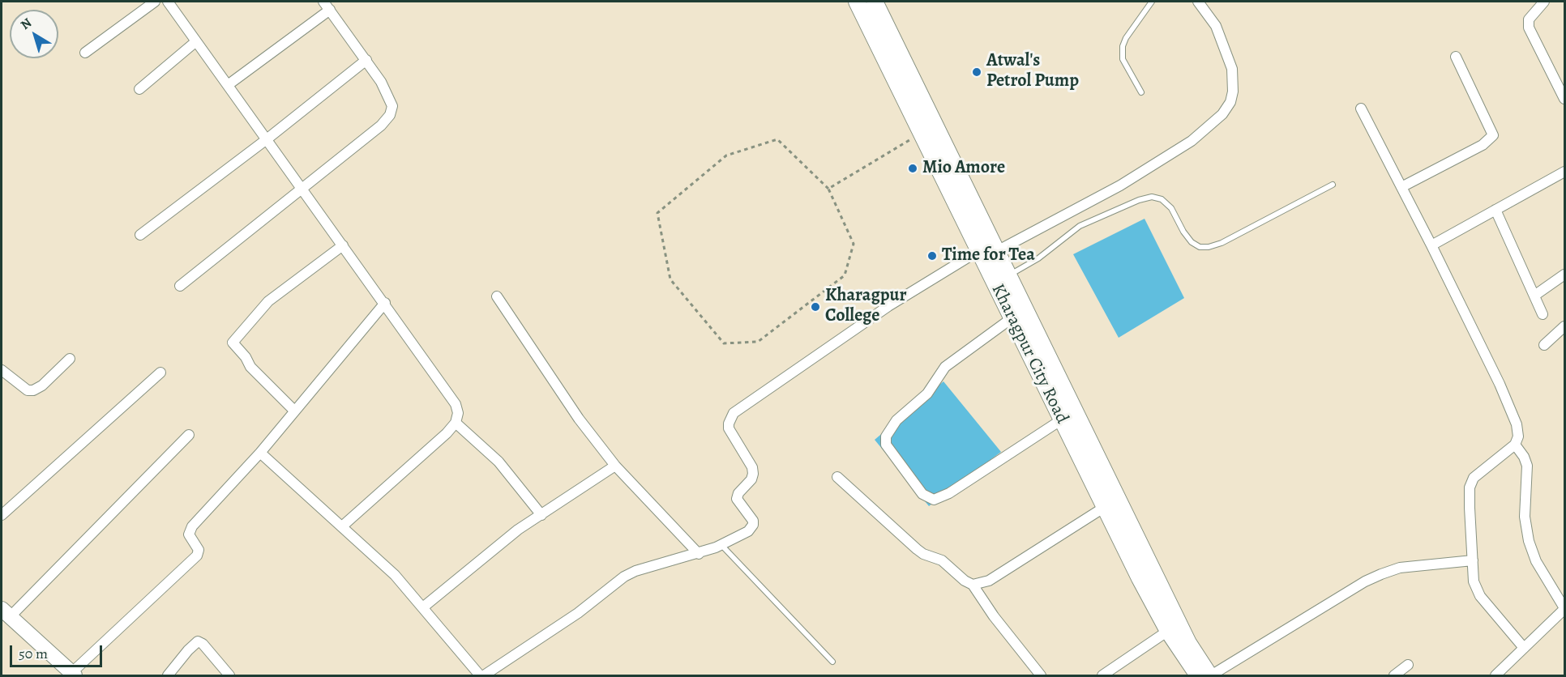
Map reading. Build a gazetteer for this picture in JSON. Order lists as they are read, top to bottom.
{
  "streets": {
    "main road": ["Kharagpur City Road"]
  },
  "places": [
    "Atwal's Petrol Pump",
    "Mio Amore",
    "Time for Tea",
    "Kharagpur College"
  ],
  "scale_bar": "50 m",
  "north": "top left"
}
